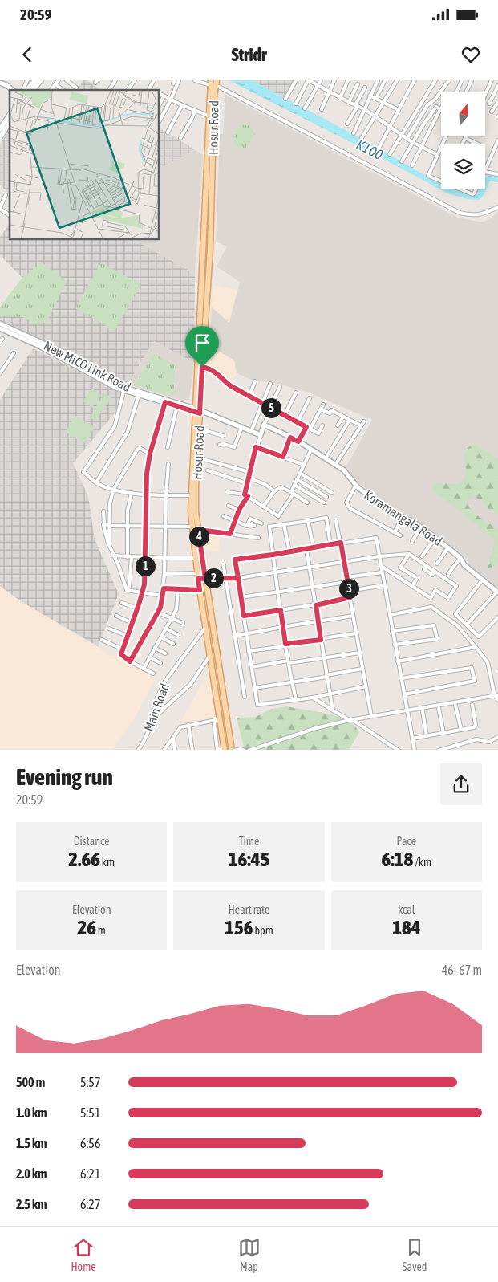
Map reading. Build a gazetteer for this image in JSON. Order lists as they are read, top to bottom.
{
  "streets": {
    "main road": ["Hosur Road"],
    "street": ["New MICO Link Road", "Koramangala Road", "Main Road"]
  },
  "crossings": [
    ["Hosur Road", "New MICO Link Road"],
    ["Hosur Road", "Main Road"]
  ],
  "water": ["K100"],
  "north": "top",
  "page": {
    "status": "20:59",
    "header": "Stridr",
    "pins": [
      "5",
      "4",
      "1",
      "2",
      "3"
    ],
    "heading": ["Evening run", "20:59"],
    "stats": [
      ["Distance", "2.66 km"],
      ["Time", "16:45"],
      ["Pace", "6:18 /km"],
      ["Elevation", "26 m"],
      ["Heart rate", "156 bpm"],
      ["kcal", "184"]
    ],
    "chart": ["Elevation", "46–67 m"],
    "list": [
      {
        "name": "500 m",
        "note": "5:57"
      },
      {
        "name": "1.0 km",
        "note": "5:51"
      },
      {
        "name": "1.5 km",
        "note": "6:56"
      },
      {
        "name": "2.0 km",
        "note": "6:21"
      },
      {
        "name": "2.5 km",
        "note": "6:27"
      }
    ],
    "tabs": ["Home", "Map", "Saved"]
  }
}
